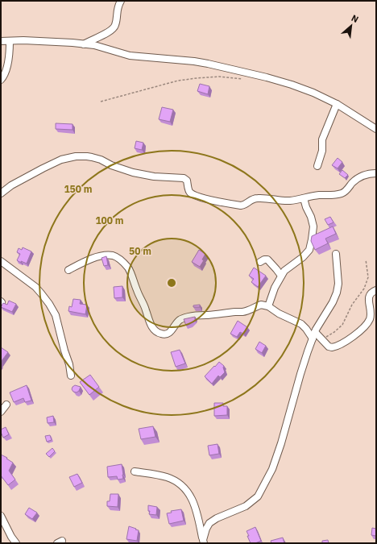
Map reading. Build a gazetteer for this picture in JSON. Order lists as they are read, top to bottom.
{
  "north": "top right",
  "rings": ["150 m", "100 m", "50 m"]
}
